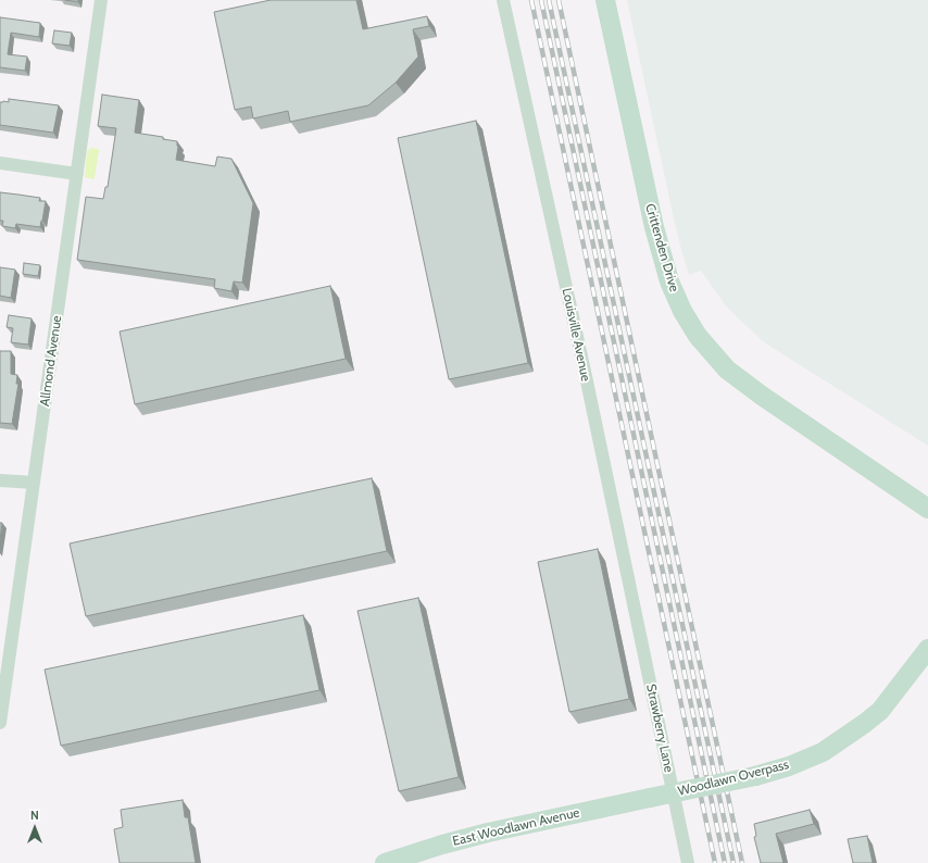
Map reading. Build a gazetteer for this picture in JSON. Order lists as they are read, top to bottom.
{
  "streets": {
    "main road": ["Crittenden Drive", "Woodlawn Overpass", "East Woodlawn Avenue"],
    "street": ["Louisville Avenue", "Allmond Avenue", "Strawberry Lane"]
  },
  "crossings": [
    ["Louisville Avenue", "Strawberry Lane"],
    ["Woodlawn Overpass", "East Woodlawn Avenue"]
  ],
  "north": "top"
}
